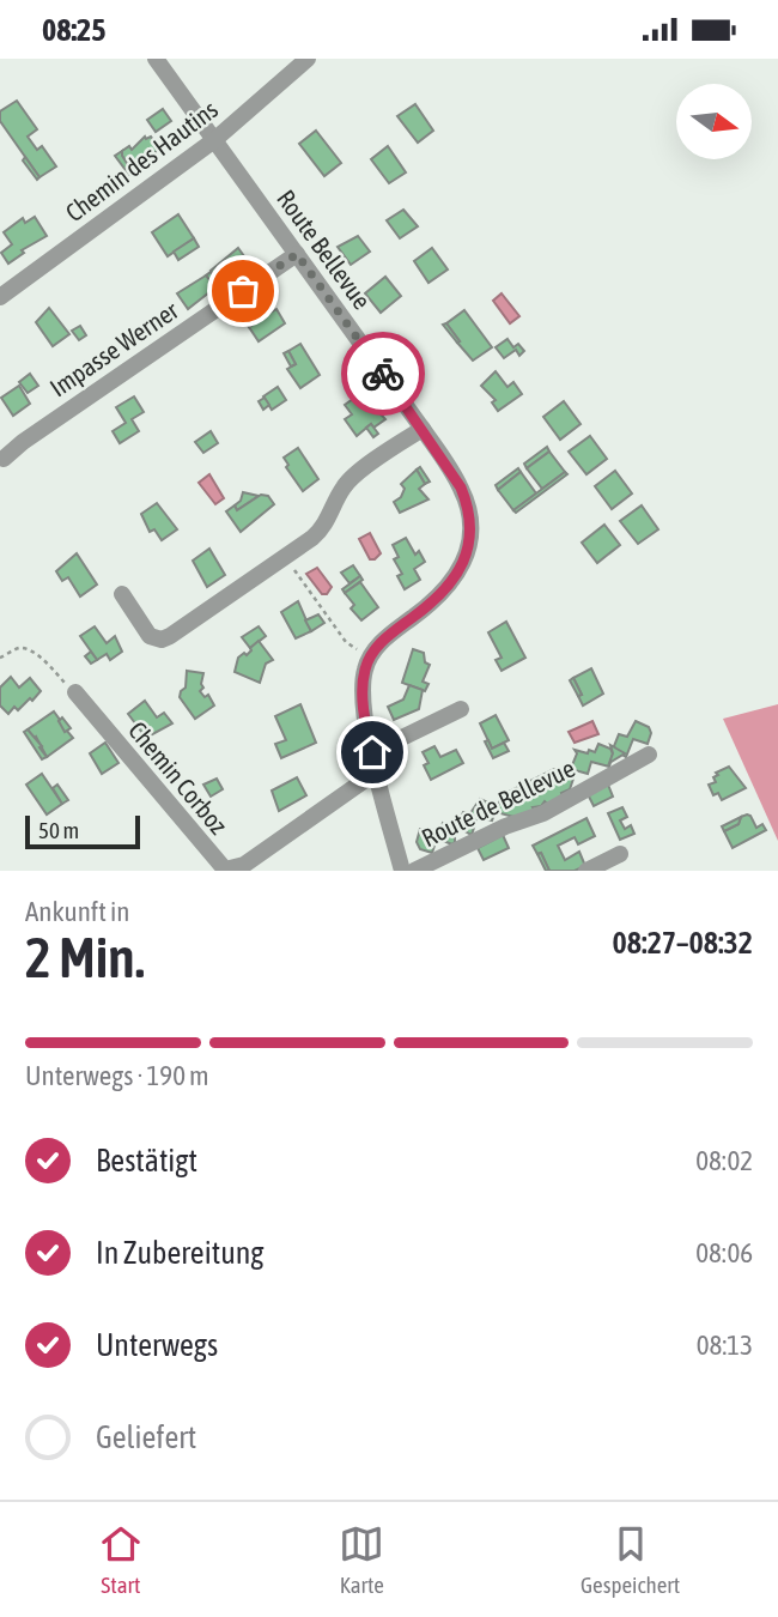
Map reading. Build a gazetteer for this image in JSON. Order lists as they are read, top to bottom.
{
  "streets": {
    "street": [
      "Chemin des Hautins",
      "Route Bellevue",
      "Impasse Werner",
      "Chemin Corboz",
      "Route de Bellevue"
    ]
  },
  "crossings": [
    ["Chemin des Hautins", "Route Bellevue"],
    ["Route Bellevue", "Impasse Werner"]
  ],
  "scale_bar": "50 m",
  "north": "right",
  "page": {
    "status": "08:25",
    "scale": "50 m",
    "heading": ["2 Min.", "Ankunft in", "08:27–08:32"],
    "bar": "Unterwegs · 190 m",
    "list": [
      ["Bestätigt", "08:02"],
      ["In Zubereitung", "08:06"],
      ["Unterwegs", "08:13"],
      "Geliefert"
    ],
    "tabs": ["Start", "Karte", "Gespeichert"]
  }
}
